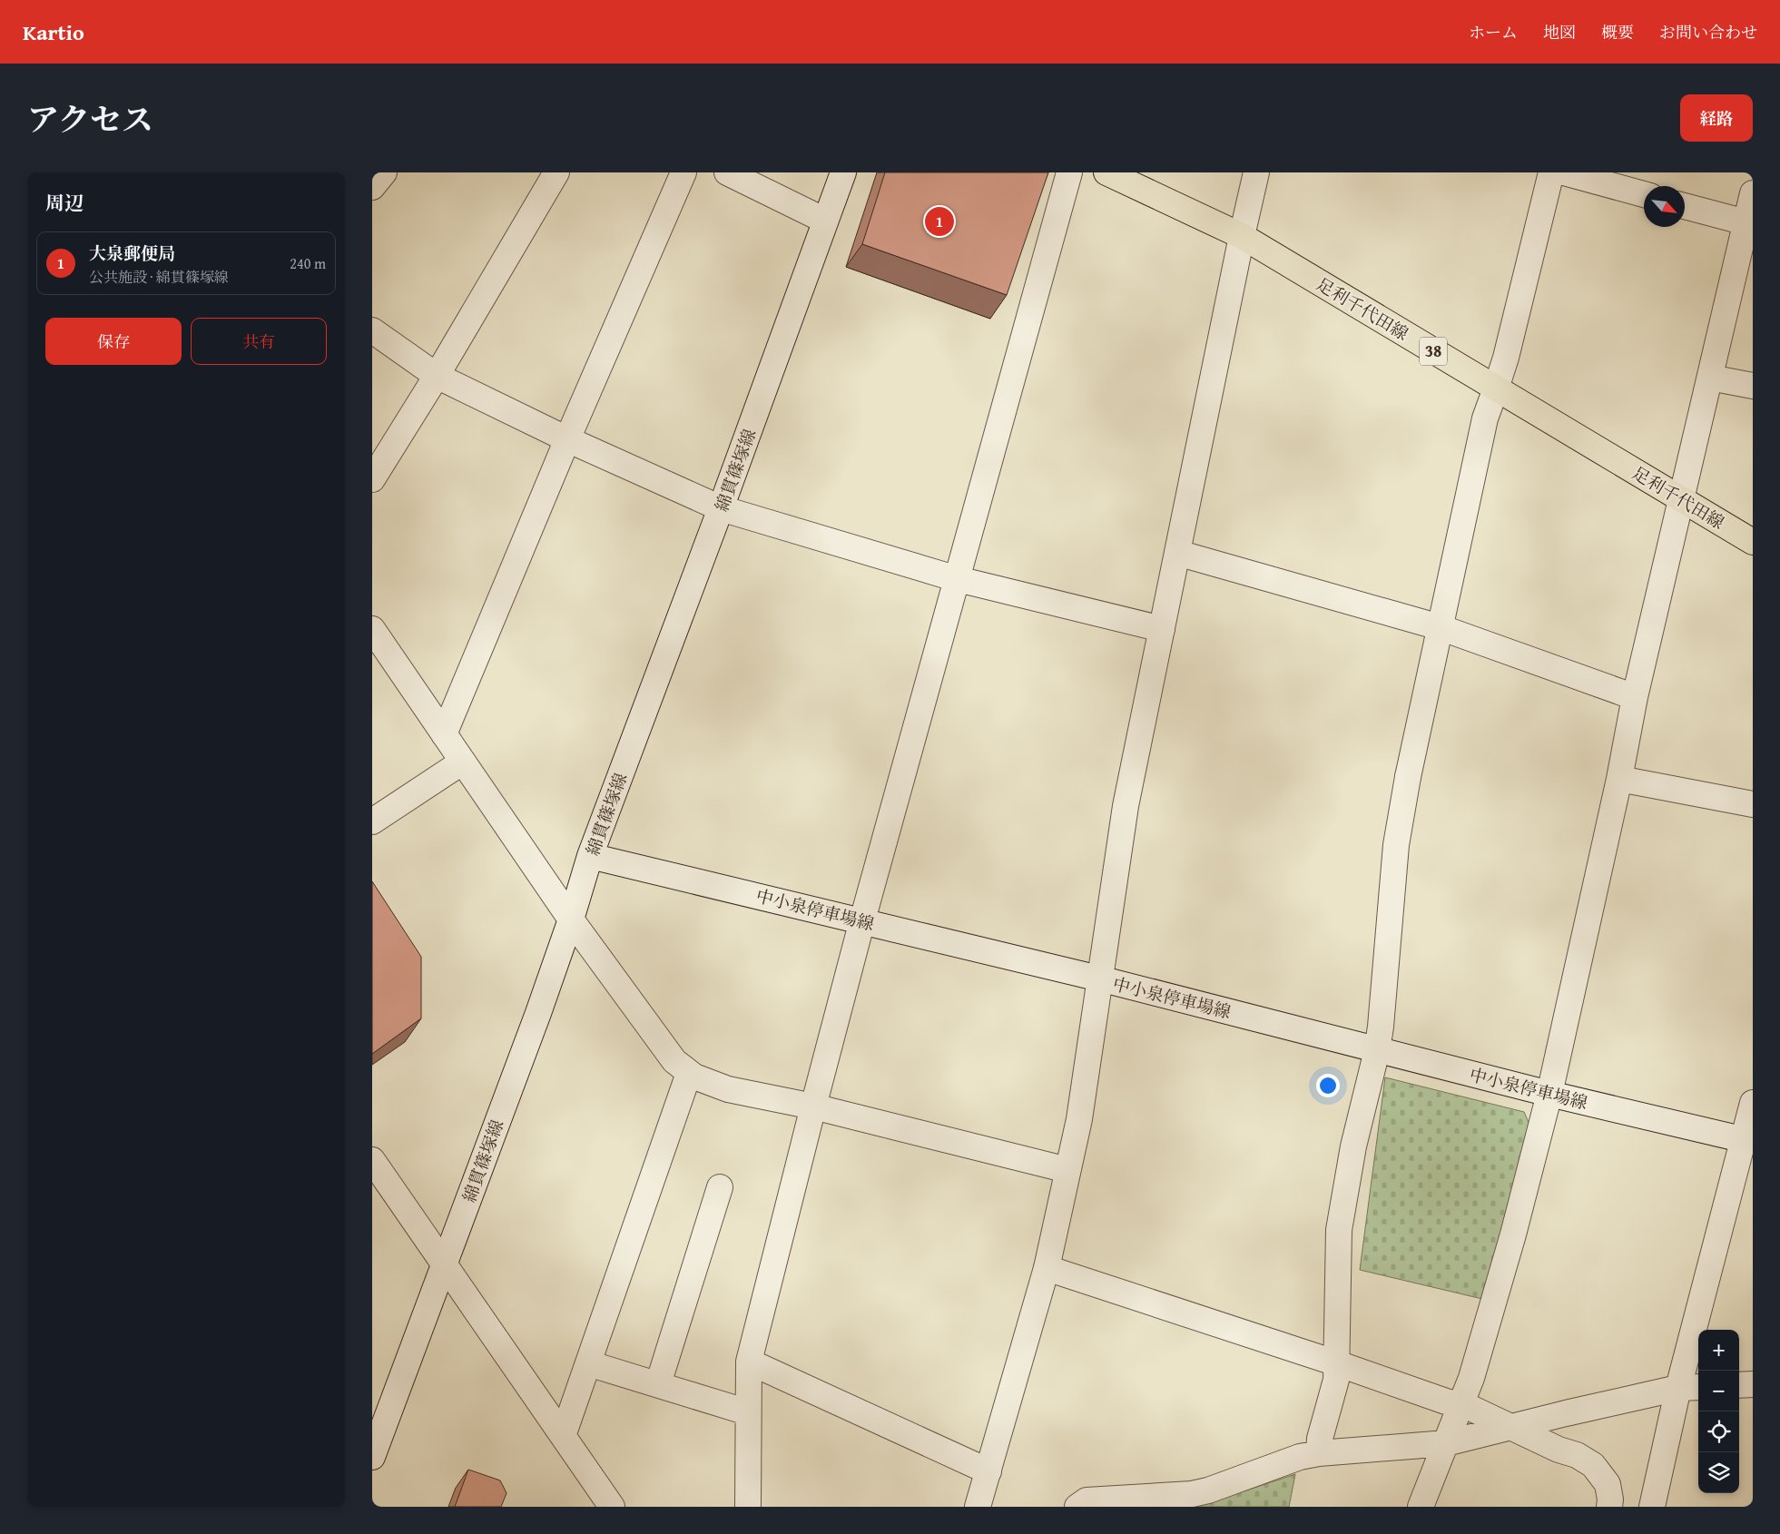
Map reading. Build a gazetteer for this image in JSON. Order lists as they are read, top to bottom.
{
  "streets": {
    "main road": ["足利千代田線", "38"],
    "street": ["綿貫篠塚線", "中小泉停車場線"]
  },
  "crossings": [
    ["綿貫篠塚線", "中小泉停車場線"]
  ],
  "north": "bottom right",
  "page": {
    "header": "Kartio",
    "nav": [
      "ホーム",
      "地図",
      "概要",
      "お問い合わせ"
    ],
    "title": "アクセス",
    "buttons": [
      "経路",
      ["保存", "共有"]
    ],
    "heading": "周辺",
    "pins": "1",
    "list": [
      {
        "mark": "1",
        "name": "大泉郵便局",
        "note": "公共施設 · 綿貫篠塚線",
        "value": "240 m"
      }
    ],
    "map_buttons": ["+", "−"]
  }
}
